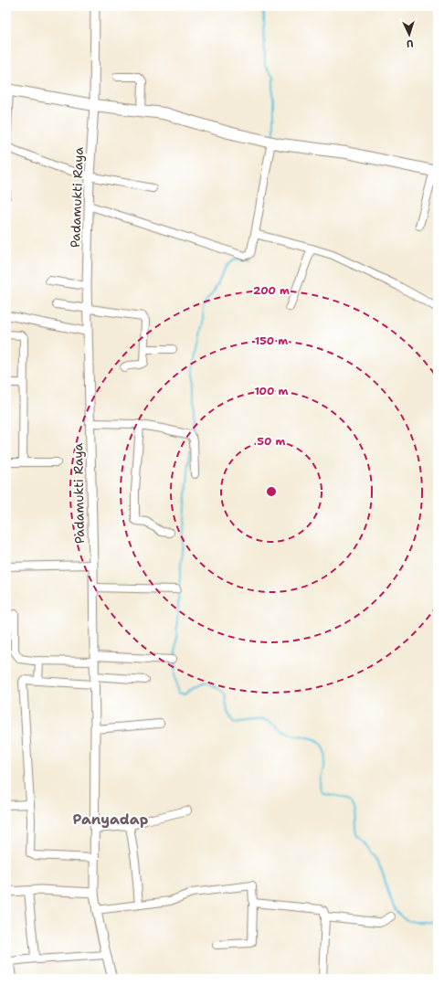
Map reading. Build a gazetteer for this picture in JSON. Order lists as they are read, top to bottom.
{
  "streets": {
    "street": ["Padamukti Raya"]
  },
  "districts": ["Panyadap"],
  "north": "bottom",
  "rings": [
    "200 m",
    "150 m",
    "100 m",
    "50 m"
  ]
}
